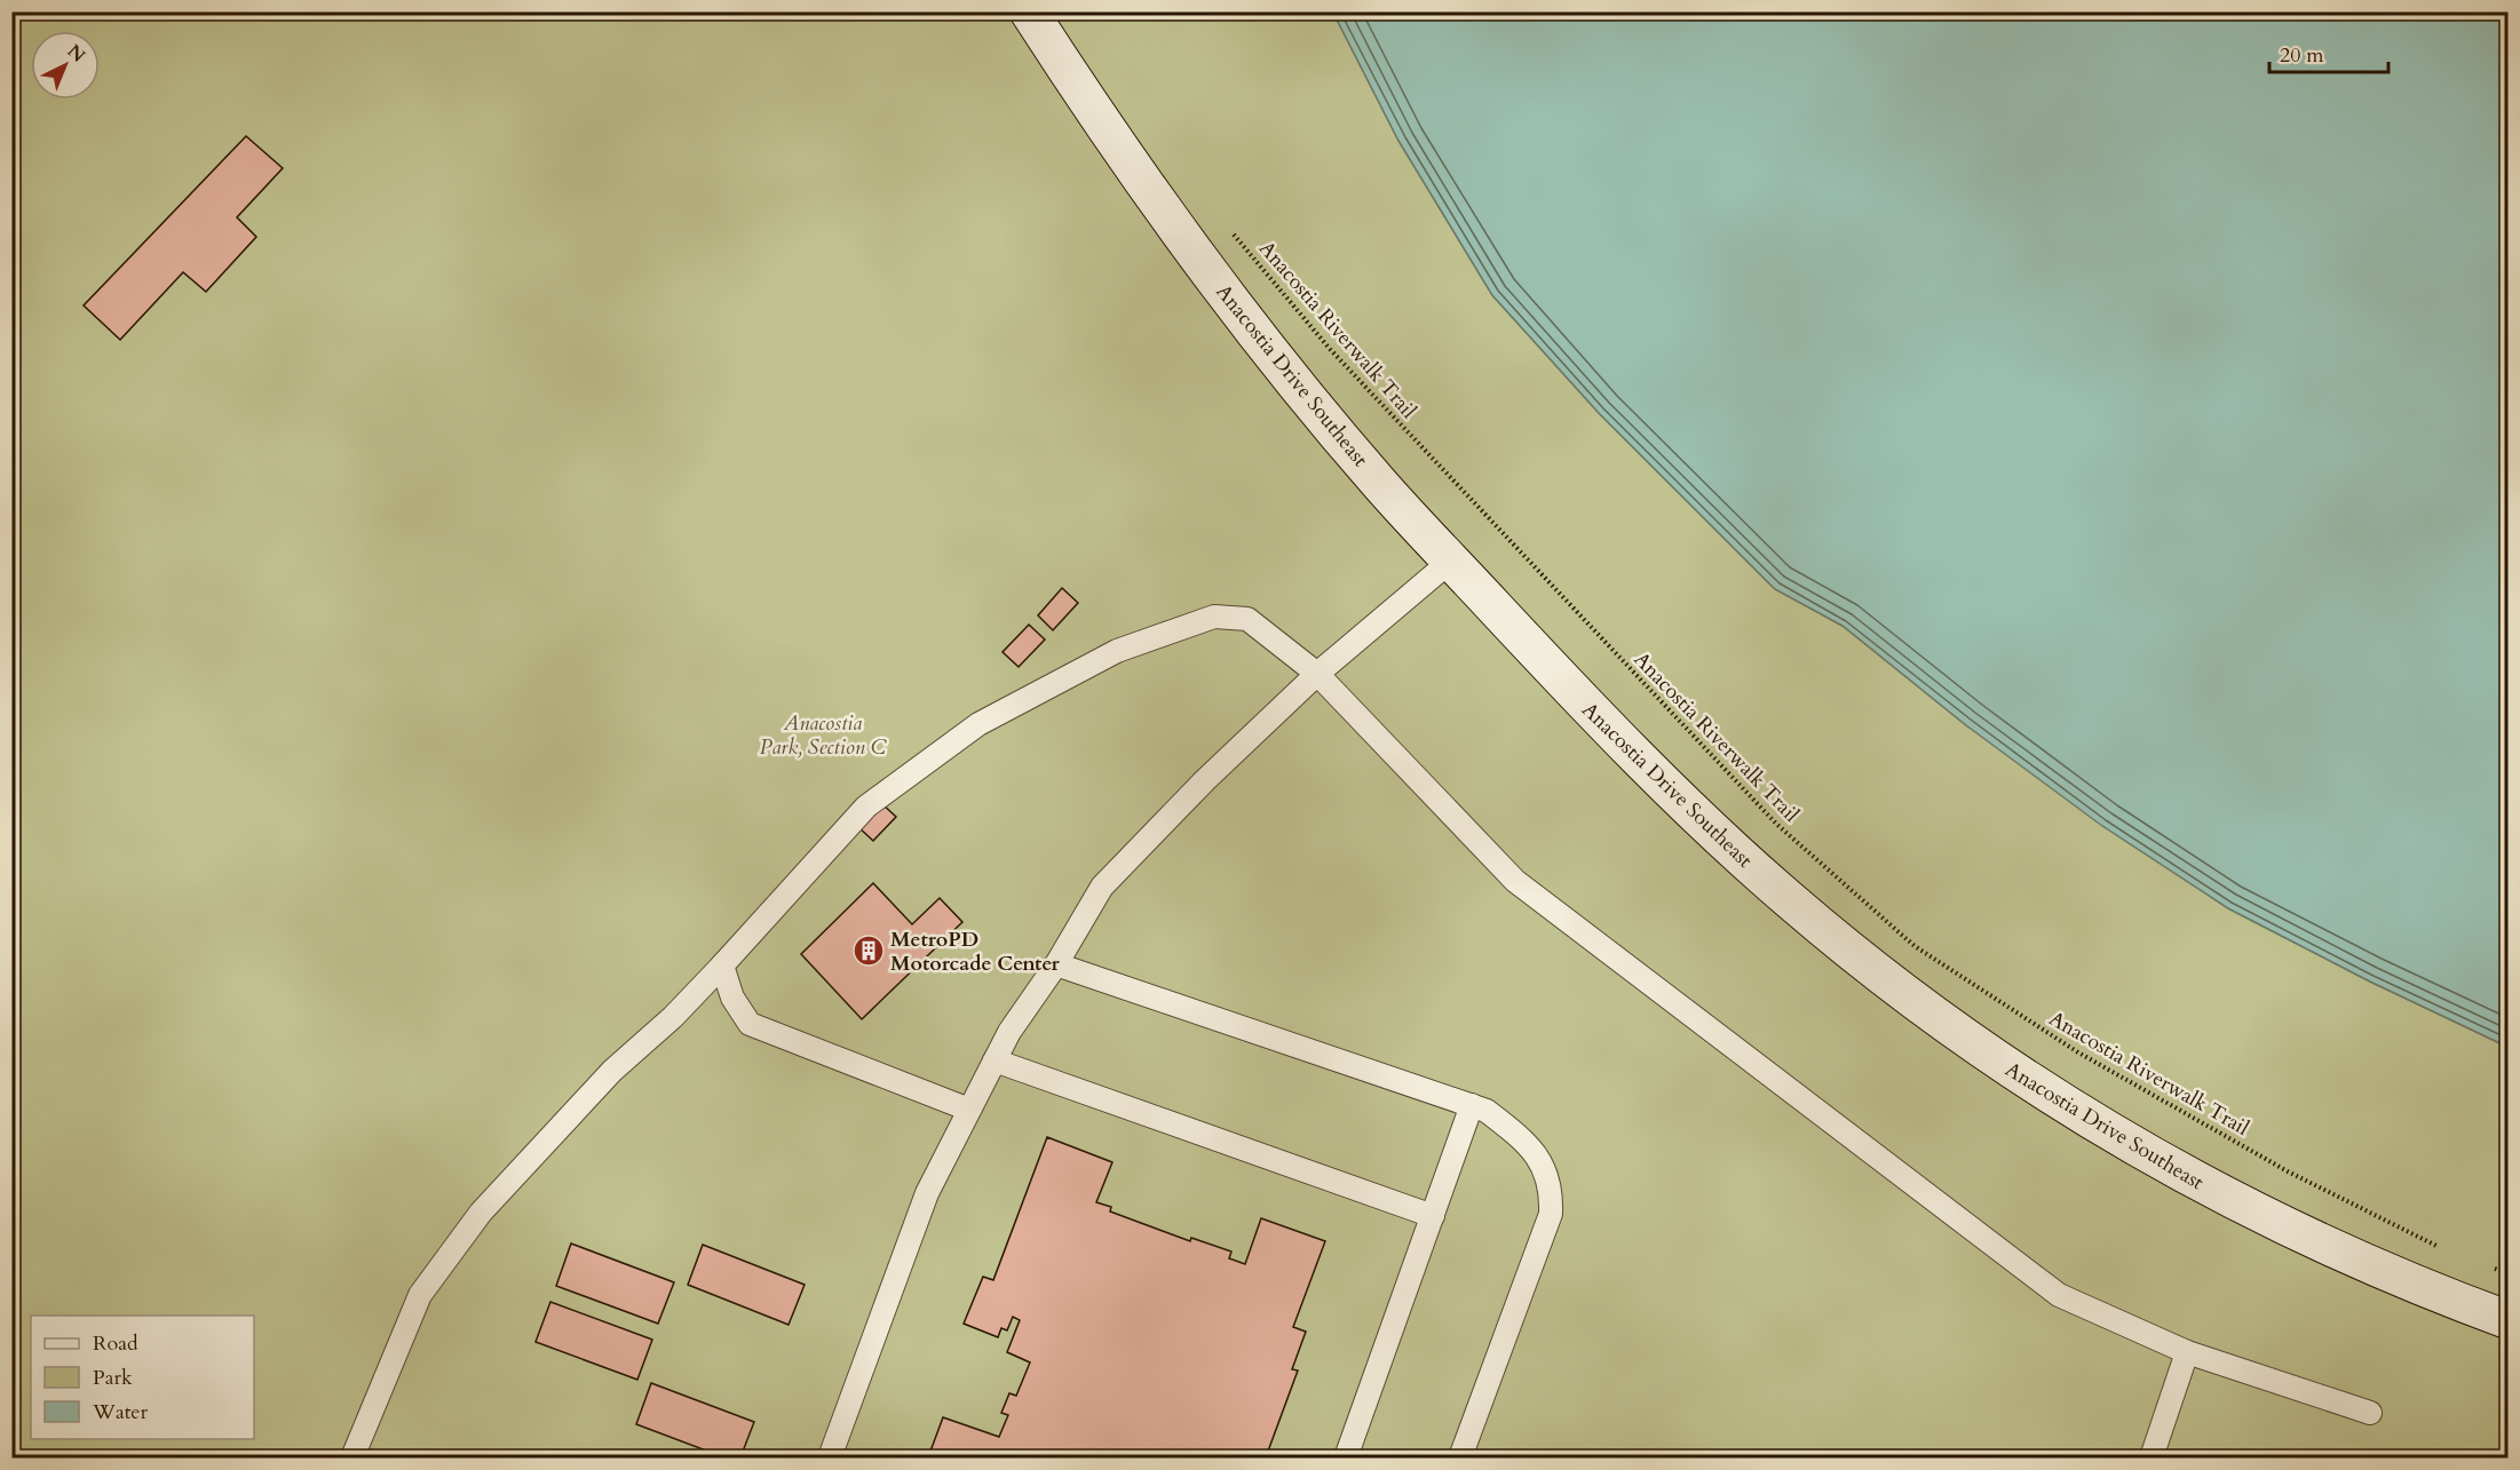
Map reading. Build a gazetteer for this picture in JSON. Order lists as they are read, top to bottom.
{
  "streets": {
    "street": ["Anacostia Drive Southeast"],
    "path": ["Anacostia Riverwalk Trail"]
  },
  "parks": ["Anacostia Park, Section C"],
  "places": {
    "building": ["MetroPD Motorcade Center"]
  },
  "legend": ["Road", "Park", "Water"],
  "scale_bar": "20 m",
  "north": "top right"
}
